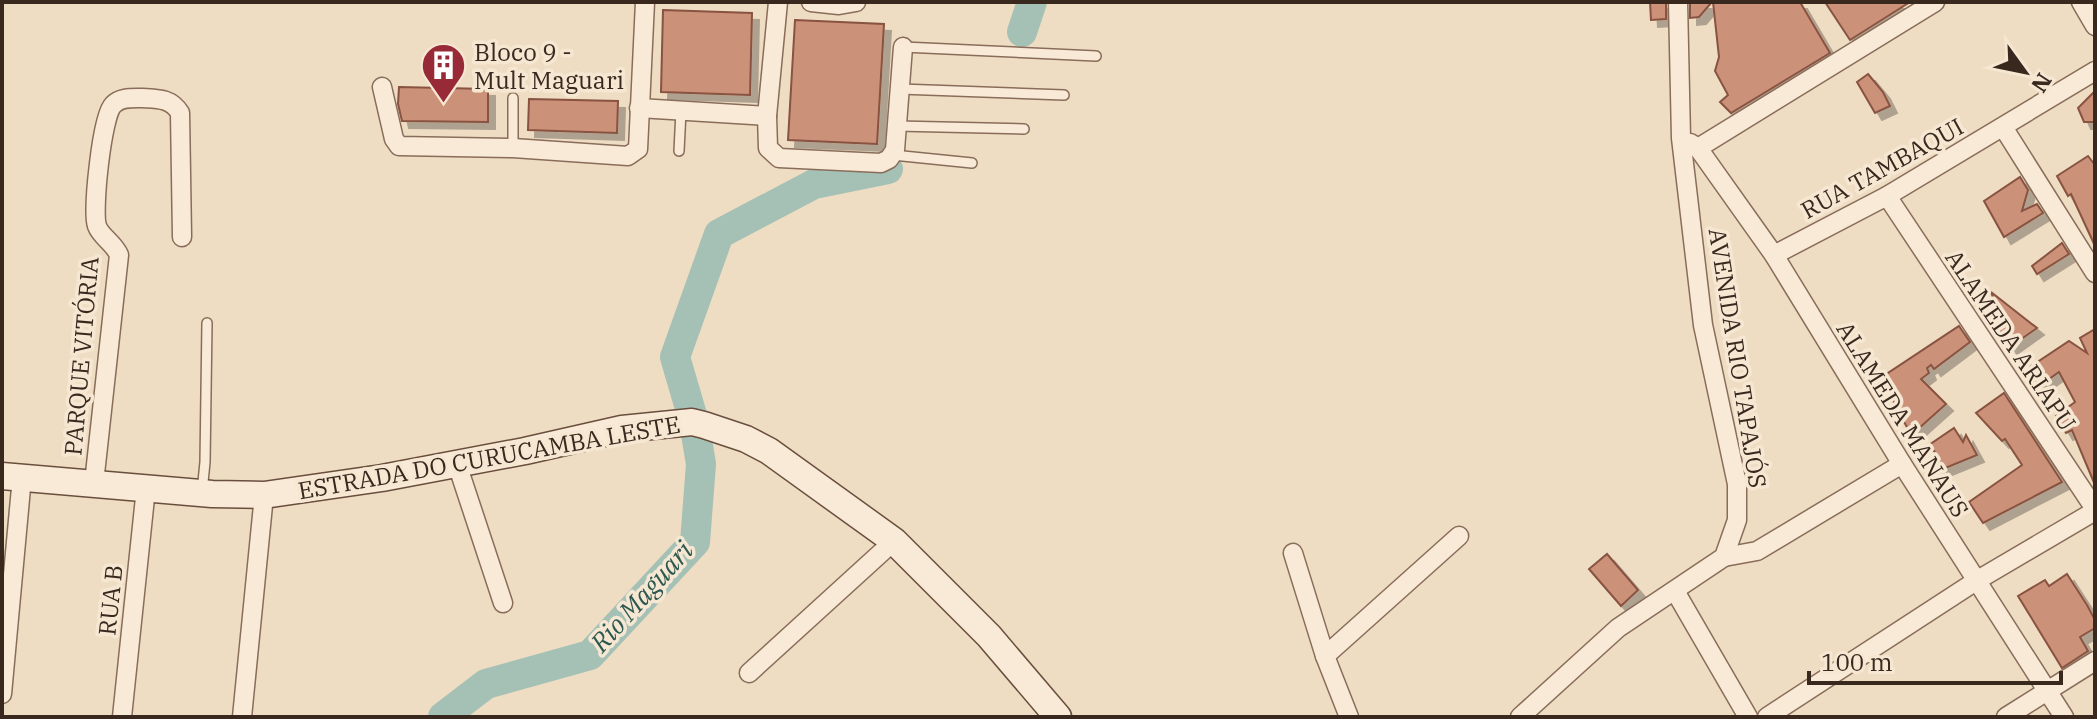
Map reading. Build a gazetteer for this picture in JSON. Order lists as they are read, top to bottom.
{
  "streets": {
    "main road": ["ESTRADA DO CURUCAMBA LESTE"],
    "street": [
      "RUA TAMBAQUI",
      "ALAMEDA ARIAPU",
      "PARQUE VITÓRIA",
      "AVENIDA RIO TAPAJÓS",
      "ALAMEDA MANAUS",
      "RUA B"
    ]
  },
  "crossings": [
    ["RUA TAMBAQUI", "ALAMEDA ARIAPU"],
    ["RUA TAMBAQUI", "ALAMEDA MANAUS"],
    ["PARQUE VITÓRIA", "ESTRADA DO CURUCAMBA LESTE"],
    ["ESTRADA DO CURUCAMBA LESTE", "RUA B"]
  ],
  "water": ["Rio Maguari"],
  "places": {
    "building": ["Bloco 9 - Mult Maguari"]
  },
  "scale_bar": "100 m",
  "north": "bottom right"
}
